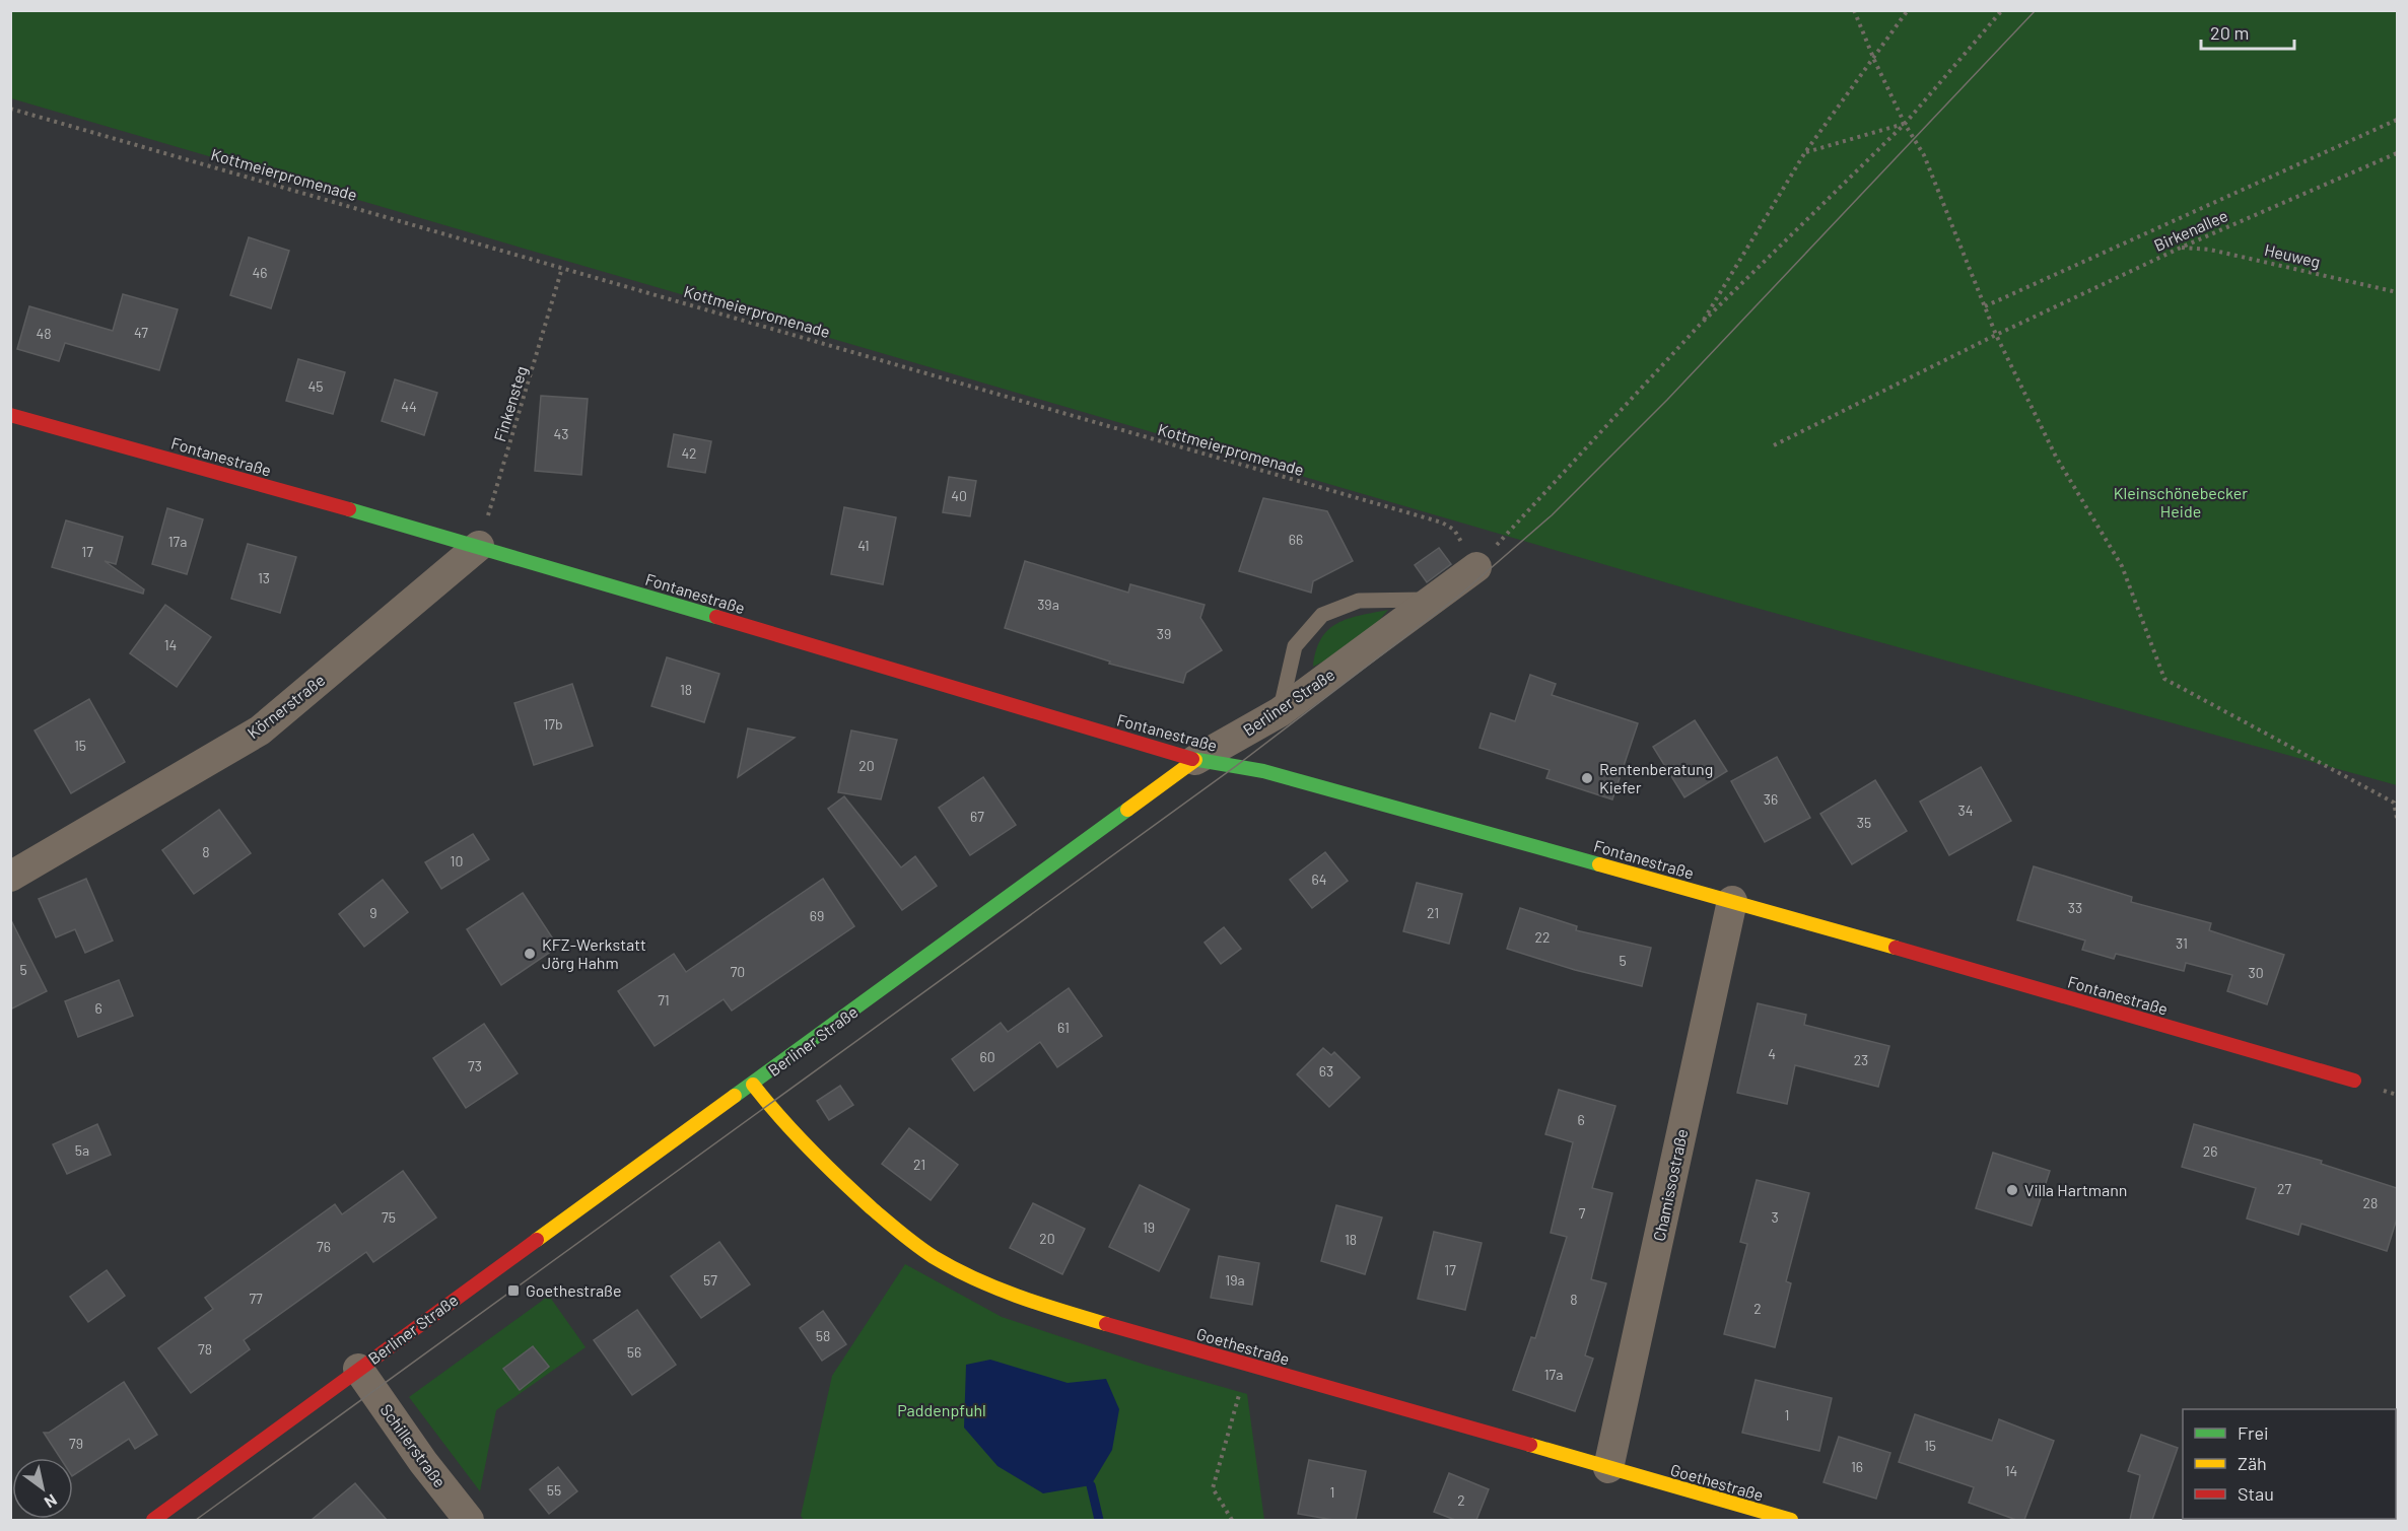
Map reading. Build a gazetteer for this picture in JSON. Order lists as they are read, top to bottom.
{
  "streets": {
    "street": [
      "Fontanestraße",
      "Berliner Straße",
      "Körnerstraße",
      "Chamissostraße",
      "Goethestraße",
      "Schillerstraße"
    ],
    "path": [
      "Kottmeierpromenade",
      "Birkenallee",
      "Heuweg",
      "Finkensteg"
    ]
  },
  "crossings": [
    ["Kottmeierpromenade", "Finkensteg"],
    ["Kottmeierpromenade", "Berliner Straße"],
    ["Birkenallee", "Heuweg"],
    ["Finkensteg", "Fontanestraße"],
    ["Finkensteg", "Körnerstraße"],
    ["Fontanestraße", "Berliner Straße"],
    ["Fontanestraße", "Körnerstraße"],
    ["Fontanestraße", "Chamissostraße"],
    ["Berliner Straße", "Goethestraße"],
    ["Berliner Straße", "Schillerstraße"],
    ["Chamissostraße", "Goethestraße"]
  ],
  "parks": ["Kleinschönebecker Heide", "Paddenpfuhl"],
  "places": {
    "other": ["Rentenberatung Kiefer", "KFZ-Werkstatt Jörg Hahm", "Villa Hartmann"],
    "transit": ["Goethestraße"]
  },
  "house_numbers": [
    "46",
    "47",
    "48",
    "45",
    "44",
    "43",
    "42",
    "40",
    "66",
    "17a",
    "41",
    "17",
    "13",
    "39a",
    "39",
    "14",
    "18",
    "17b",
    "15",
    "20",
    "36",
    "34",
    "67",
    "35",
    "8",
    "10",
    "64",
    "33",
    "9",
    "21",
    "69",
    "22",
    "31",
    "5",
    "5",
    "70",
    "30",
    "71",
    "6",
    "61",
    "4",
    "60",
    "23",
    "73",
    "63",
    "6",
    "5a",
    "26",
    "21",
    "27",
    "28",
    "7",
    "75",
    "3",
    "19",
    "20",
    "18",
    "76",
    "17",
    "57",
    "19a",
    "77",
    "8",
    "2",
    "58",
    "78",
    "56",
    "17a",
    "1",
    "79",
    "15",
    "16",
    "14",
    "55",
    "1",
    "2"
  ],
  "legend": ["Frei", "Zäh", "Stau"],
  "scale_bar": "20 m",
  "north": "bottom right"
}
